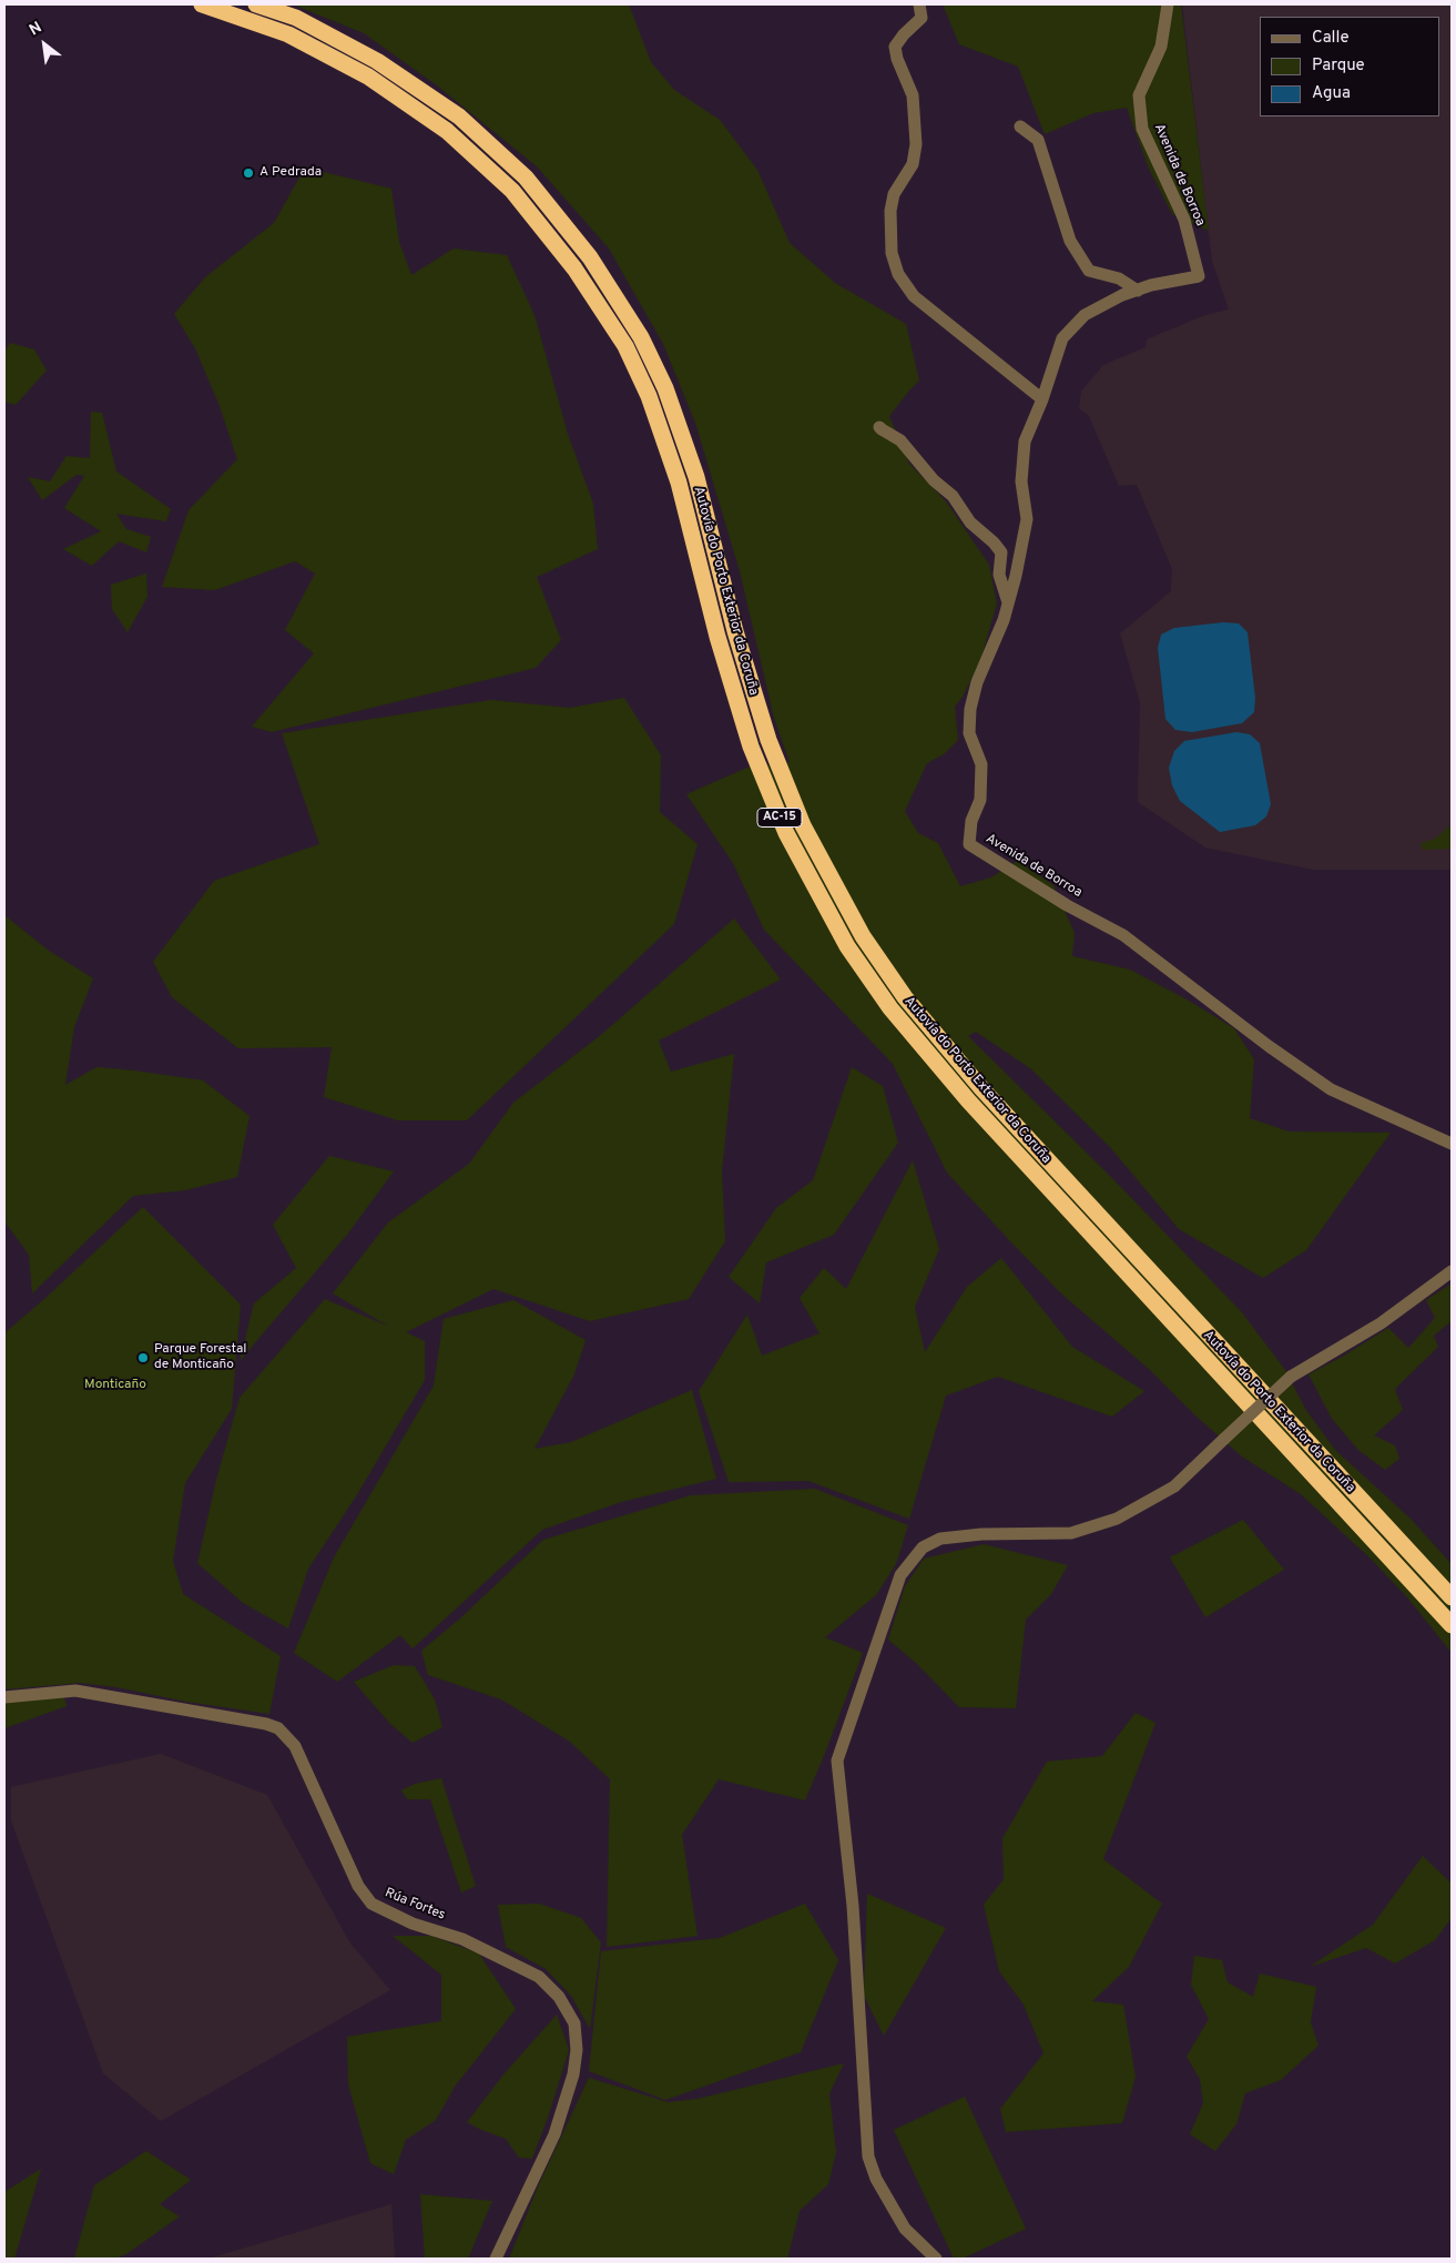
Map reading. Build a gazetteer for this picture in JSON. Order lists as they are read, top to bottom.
{
  "streets": {
    "highway": ["Autovía do Porto Exterior da Coruña", "AC-15"],
    "street": ["Avenida de Borroa", "Rúa Fortes"]
  },
  "parks": ["Monticaño"],
  "places": ["A Pedrada", "Parque Forestal de Monticaño"],
  "legend": ["Calle", "Parque", "Agua"],
  "north": "top left"
}
